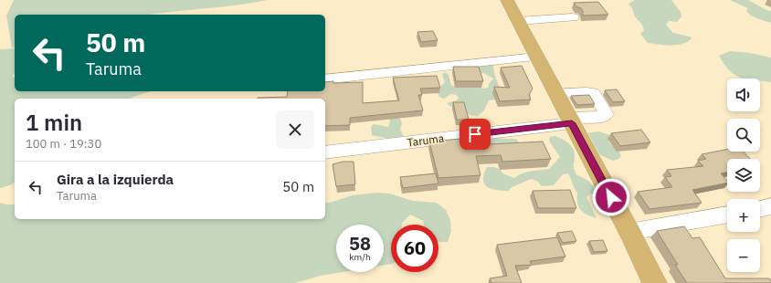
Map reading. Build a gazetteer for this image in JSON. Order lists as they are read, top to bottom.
{
  "streets": {
    "street": ["Taruma"]
  },
  "page": {
    "turn": ["50 m", "Taruma"],
    "map_buttons": ["+", "−"],
    "heading": ["1 min", "100 m · 19:30"],
    "list": [
      {
        "name": "Gira a la izquierda",
        "note": "Taruma",
        "value": "50 m"
      }
    ],
    "speed": "58 km/h",
    "limit": "60"
  }
}
